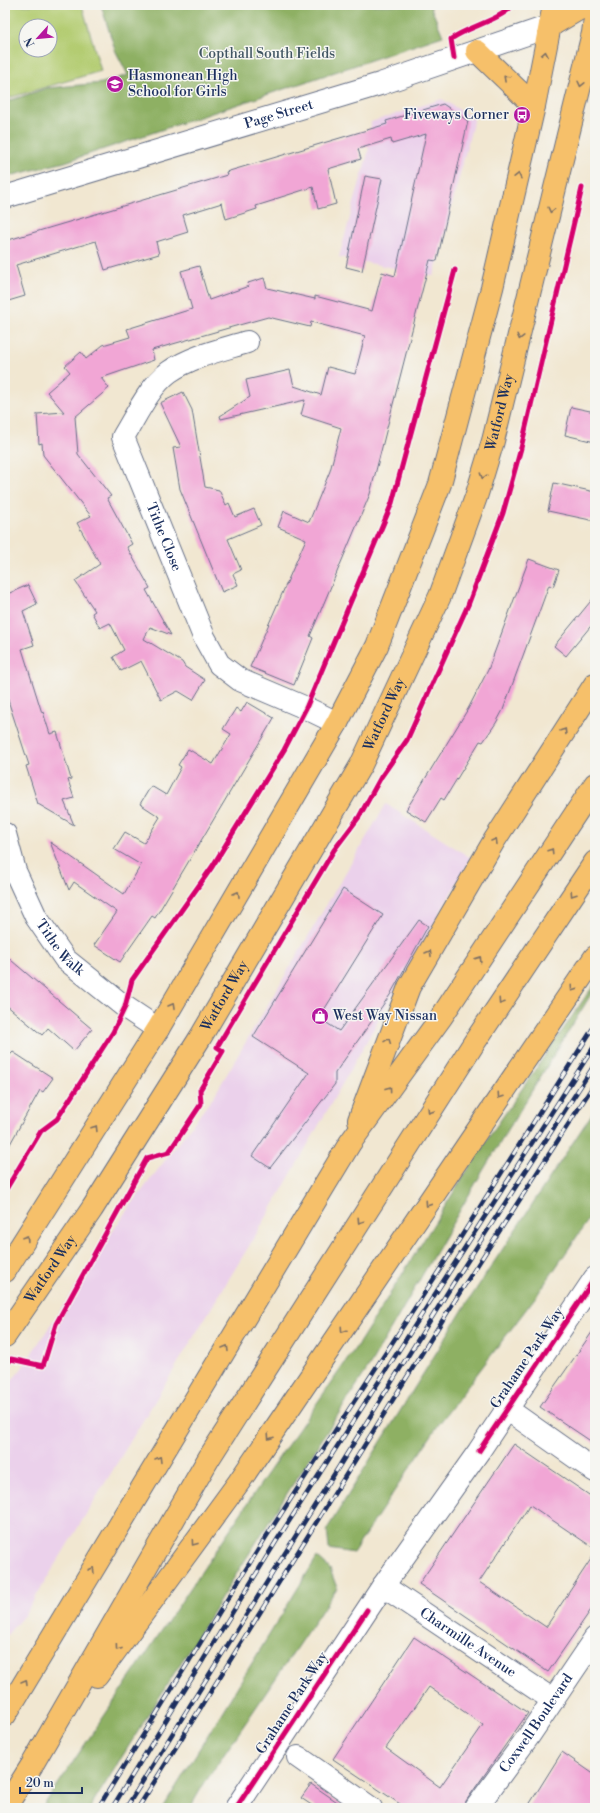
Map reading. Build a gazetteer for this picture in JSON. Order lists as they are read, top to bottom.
{
  "streets": {
    "highway": ["Watford Way"],
    "street": [
      "Page Street",
      "Tithe Close",
      "Tithe Walk",
      "Grahame Park Way",
      "Charmille Avenue",
      "Coxwell Boulevard"
    ]
  },
  "crossings": [
    ["Grahame Park Way", "Charmille Avenue"],
    ["Charmille Avenue", "Coxwell Boulevard"]
  ],
  "parks": ["Copthall South Fields"],
  "places": {
    "school or university": ["Hasmonean High School for Girls"],
    "bus stop": ["Fiveways Corner"],
    "shop": ["West Way Nissan"]
  },
  "scale_bar": "20 m",
  "north": "bottom left"
}
